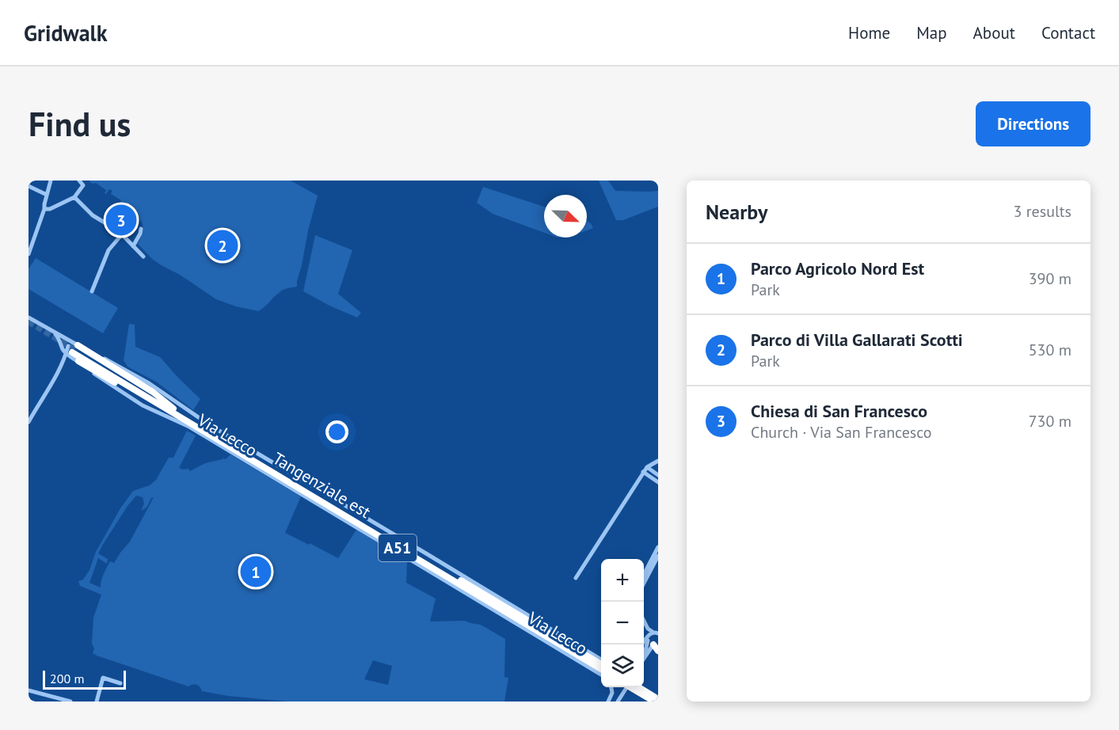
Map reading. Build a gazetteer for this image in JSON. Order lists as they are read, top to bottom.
{
  "streets": {
    "highway": ["Tangenziale est", "A51"],
    "street": ["Via Lecco"]
  },
  "crossings": [
    ["Via Lecco", "Tangenziale est"]
  ],
  "scale_bar": "200 m",
  "north": "bottom right",
  "page": {
    "header": "Gridwalk",
    "nav": [
      "Home",
      "Map",
      "About",
      "Contact"
    ],
    "buttons": "Directions",
    "title": "Find us",
    "heading": ["Nearby", "3 results"],
    "pins": ["3", "2", "1"],
    "list": [
      {
        "mark": "1",
        "name": "Parco Agricolo Nord Est",
        "note": "Park",
        "value": "390 m"
      },
      {
        "mark": "2",
        "name": "Parco di Villa Gallarati Scotti",
        "note": "Park",
        "value": "530 m"
      },
      {
        "mark": "3",
        "name": "Chiesa di San Francesco",
        "note": "Church · Via San Francesco",
        "value": "730 m"
      }
    ],
    "map_buttons": ["+", "−"],
    "scale": "200 m"
  }
}
